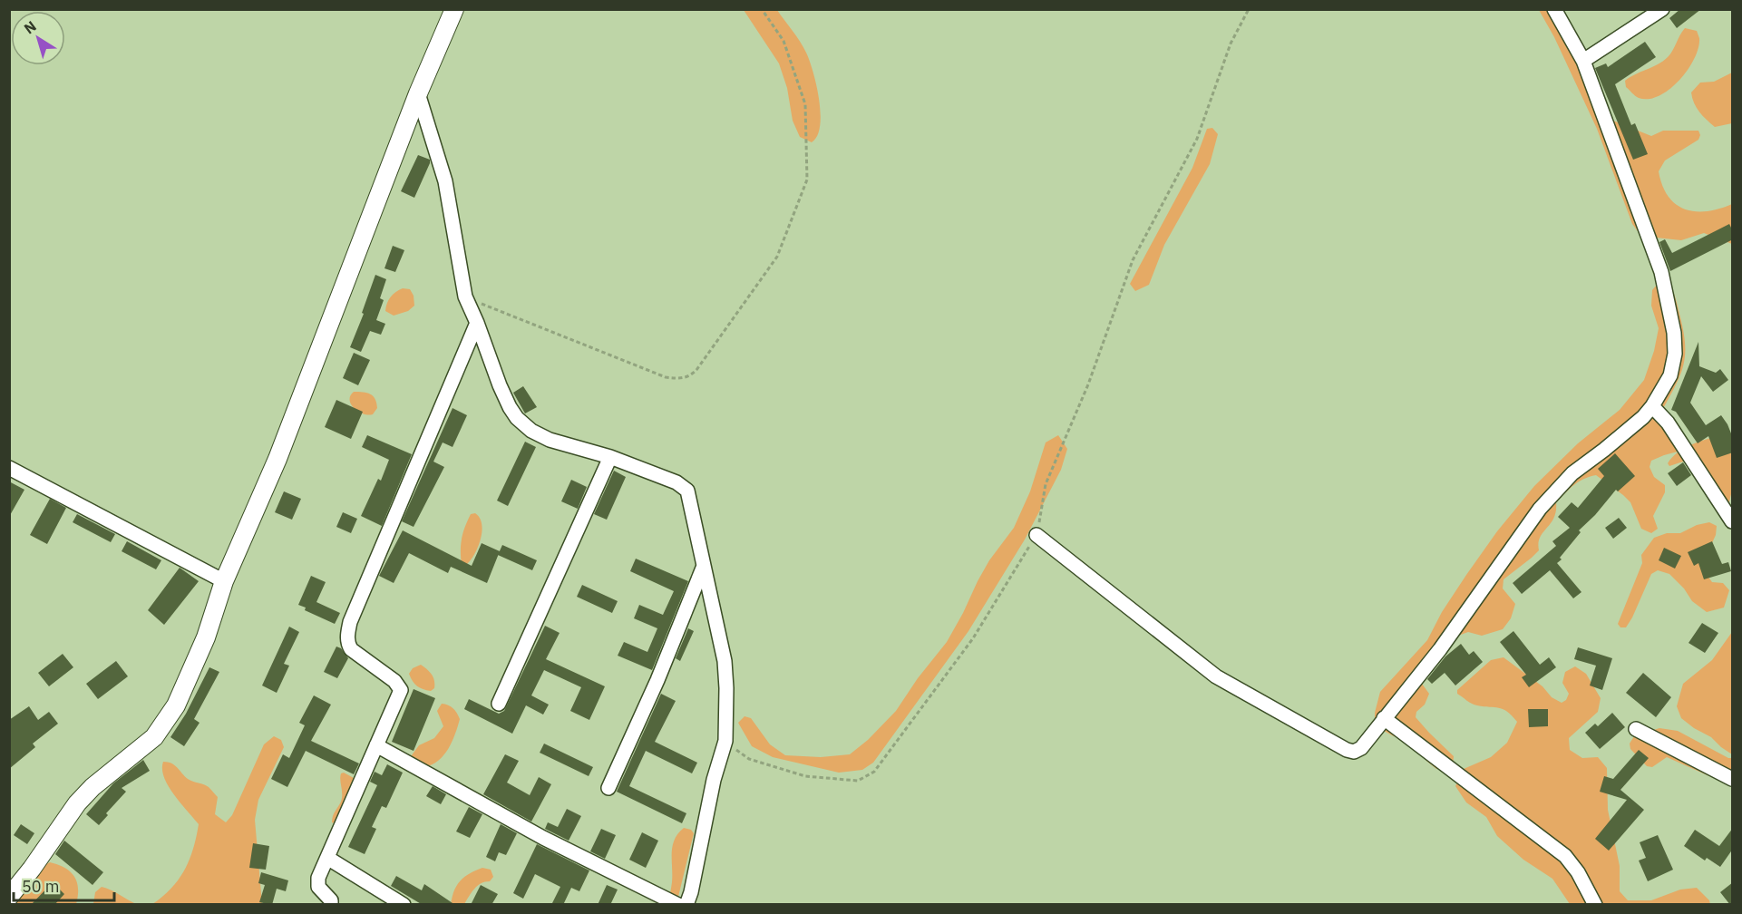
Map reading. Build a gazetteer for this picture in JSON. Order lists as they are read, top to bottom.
{
  "scale_bar": "50 m",
  "north": "top left"
}
